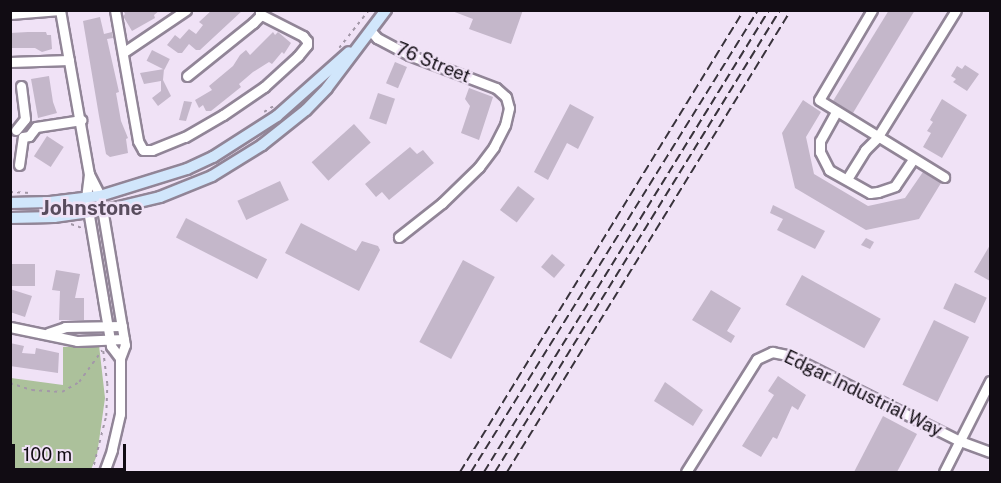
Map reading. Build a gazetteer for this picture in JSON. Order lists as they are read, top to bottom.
{
  "streets": {
    "street": ["76 Street", "Edgar Industrial Way"]
  },
  "districts": ["Johnstone"],
  "scale_bar": "100 m"
}
